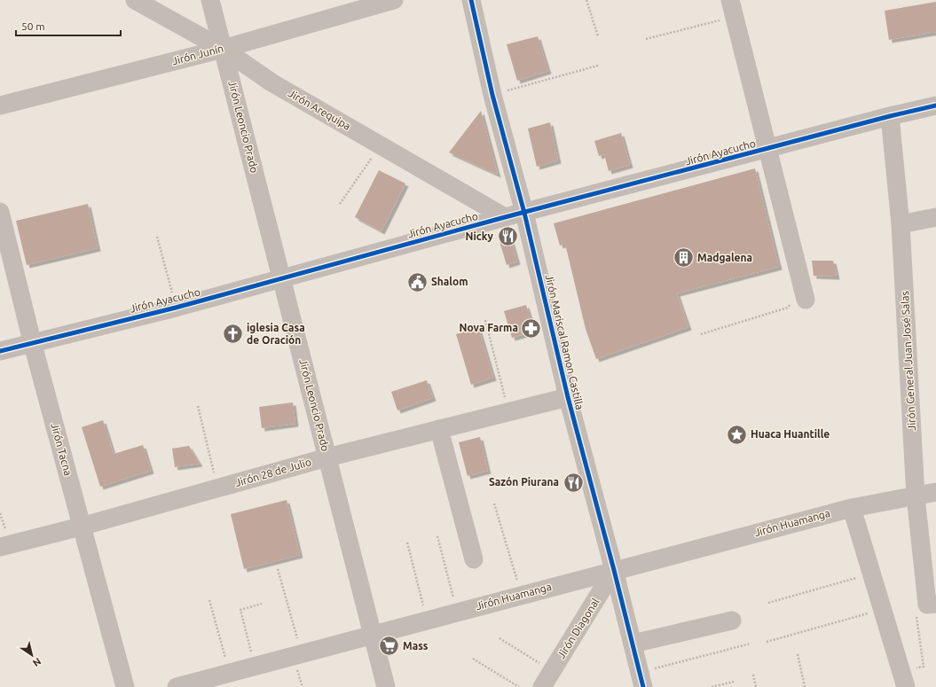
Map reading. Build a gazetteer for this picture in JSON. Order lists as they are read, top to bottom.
{
  "streets": {
    "street": [
      "Jirón Junín",
      "Jirón Arequipa",
      "Jirón Leoncio Prado",
      "Jirón Ayacucho",
      "Jirón Mariscal Ramon Castilla",
      "Jirón General Juan José Salas",
      "Jirón Tacna",
      "Jirón 28 de Julio",
      "Jirón Huamanga",
      "Jirón Diagonal"
    ]
  },
  "crossings": [
    ["Jirón Junín", "Jirón Arequipa"],
    ["Jirón Junín", "Jirón Leoncio Prado"],
    ["Jirón Arequipa", "Jirón Leoncio Prado"],
    ["Jirón Arequipa", "Jirón Ayacucho"],
    ["Jirón Leoncio Prado", "Jirón Ayacucho"],
    ["Jirón Leoncio Prado", "Jirón 28 de Julio"],
    ["Jirón Leoncio Prado", "Jirón Huamanga"],
    ["Jirón Ayacucho", "Jirón Mariscal Ramon Castilla"],
    ["Jirón Ayacucho", "Jirón General Juan José Salas"],
    ["Jirón Ayacucho", "Jirón Tacna"],
    ["Jirón Mariscal Ramon Castilla", "Jirón 28 de Julio"],
    ["Jirón Mariscal Ramon Castilla", "Jirón Huamanga"],
    ["Jirón Mariscal Ramon Castilla", "Jirón Diagonal"],
    ["Jirón General Juan José Salas", "Jirón Huamanga"],
    ["Jirón Tacna", "Jirón 28 de Julio"],
    ["Jirón Huamanga", "Jirón Diagonal"]
  ],
  "places": {
    "restaurant": ["Nicky", "Sazón Piurana"],
    "building": ["Madgalena"],
    "public building": ["Shalom"],
    "pharmacy": ["Nova Farma"],
    "church": ["iglesia Casa de Oración"],
    "place": ["Huaca Huantille"],
    "supermarket": ["Mass"]
  },
  "scale_bar": "50 m",
  "north": "bottom right"
}
